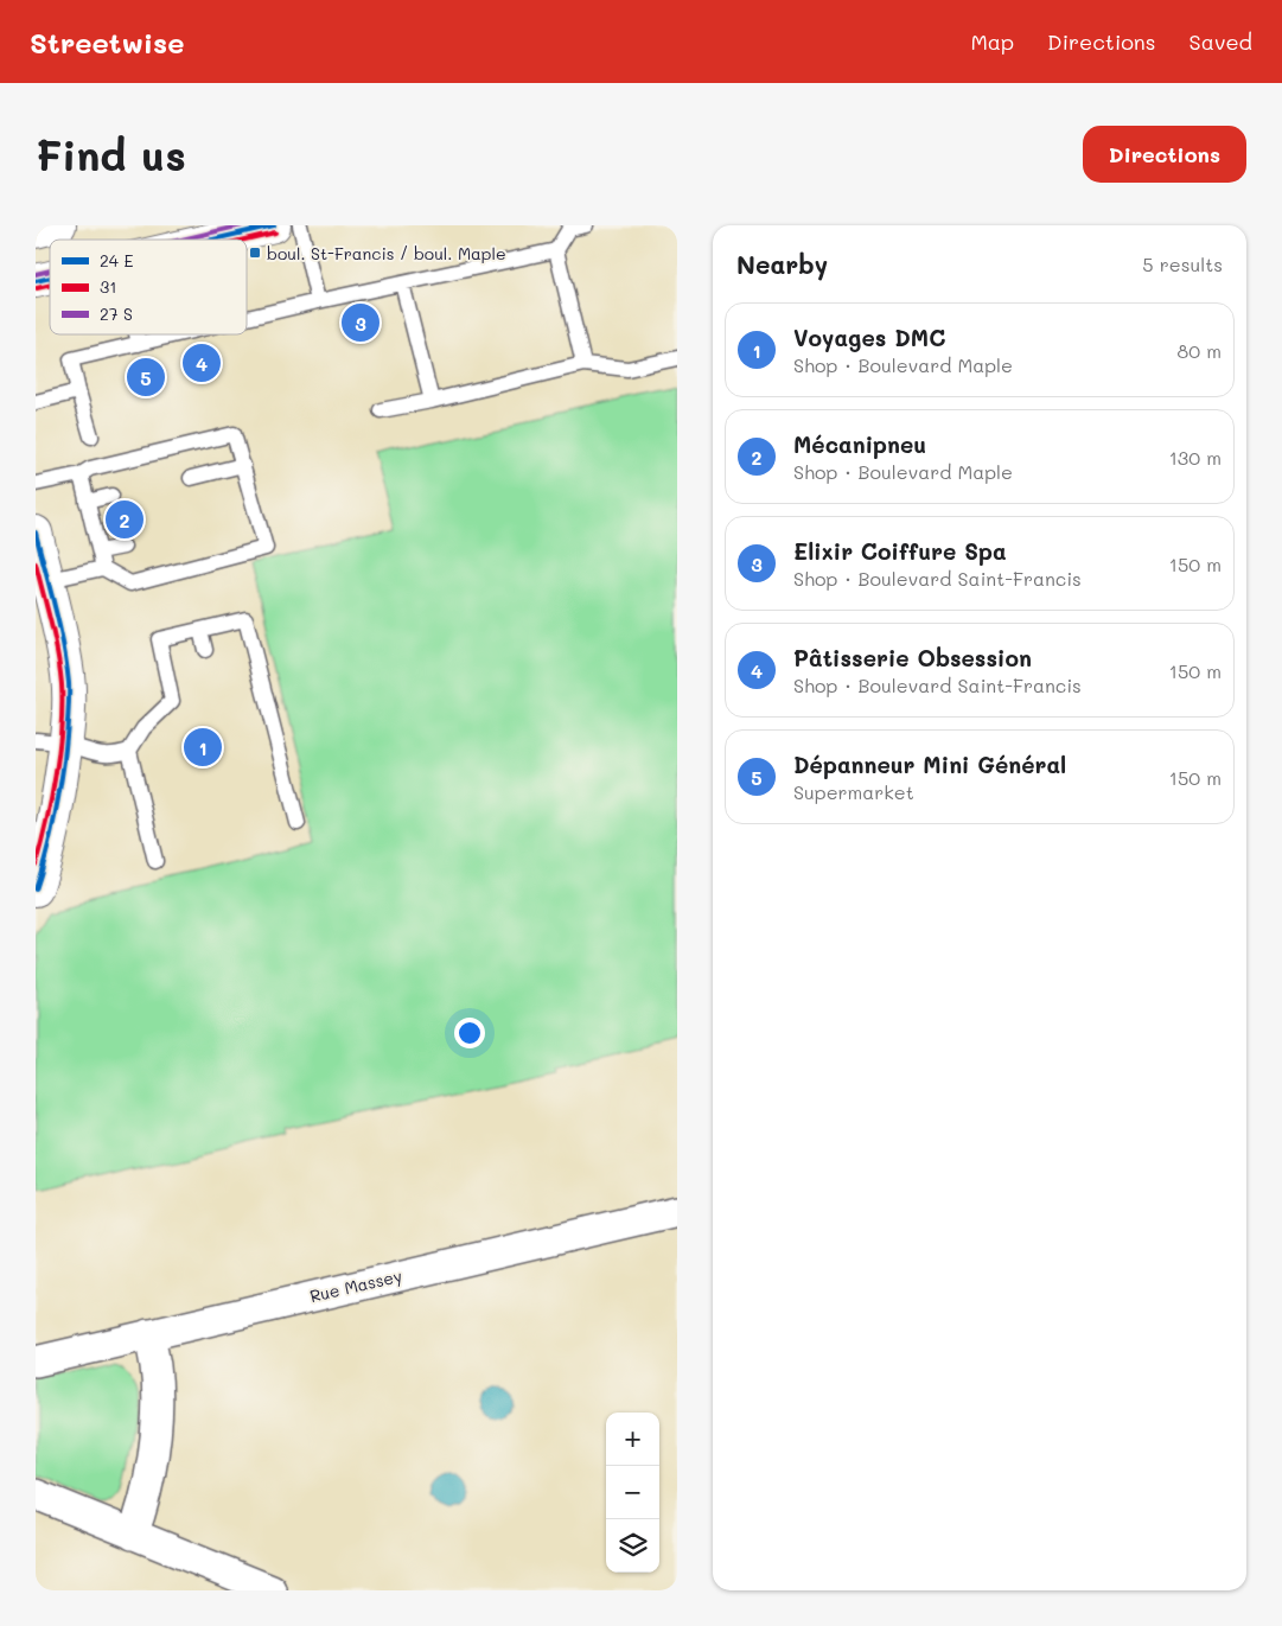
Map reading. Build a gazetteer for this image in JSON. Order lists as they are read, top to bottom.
{
  "streets": {
    "street": ["Rue Massey"]
  },
  "places": {
    "transit": ["boul. St-Francis / boul. Maple"]
  },
  "lines": ["transit line 31"],
  "legend": ["24 E", "31", "27 S"],
  "page": {
    "header": "Streetwise",
    "nav": ["Map", "Directions", "Saved"],
    "buttons": "Directions",
    "title": "Find us",
    "heading": ["Nearby", "5 results"],
    "pins": [
      "3",
      "4",
      "5",
      "2",
      "1"
    ],
    "list": [
      {
        "mark": "1",
        "name": "Voyages DMC",
        "note": "Shop · Boulevard Maple",
        "value": "80 m"
      },
      {
        "mark": "2",
        "name": "Mécanipneu",
        "note": "Shop · Boulevard Maple",
        "value": "130 m"
      },
      {
        "mark": "3",
        "name": "Elixir Coiffure Spa",
        "note": "Shop · Boulevard Saint-Francis",
        "value": "150 m"
      },
      {
        "mark": "4",
        "name": "Pâtisserie Obsession",
        "note": "Shop · Boulevard Saint-Francis",
        "value": "150 m"
      },
      {
        "mark": "5",
        "name": "Dépanneur Mini Général",
        "note": "Supermarket",
        "value": "150 m"
      }
    ],
    "map_buttons": ["+", "−"]
  }
}
